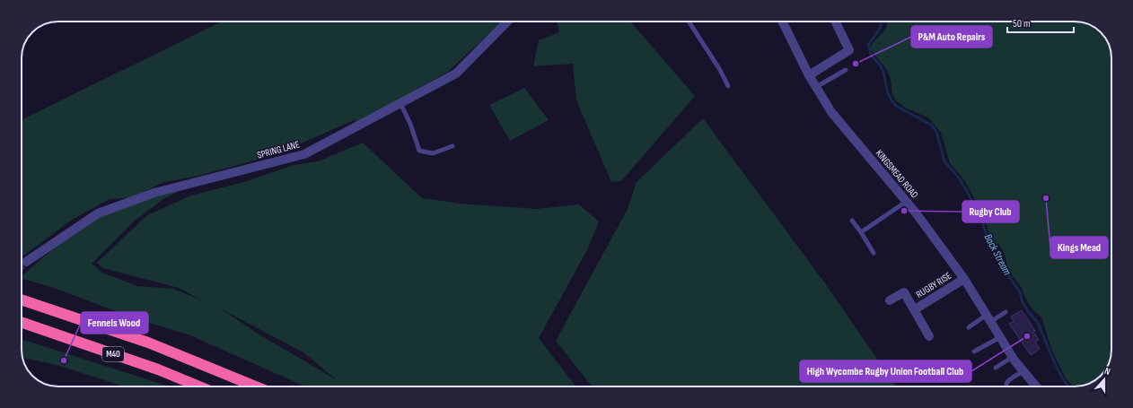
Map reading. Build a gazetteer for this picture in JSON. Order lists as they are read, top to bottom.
{
  "streets": {
    "highway": ["M40"],
    "street": ["SPRING LANE", "KINGSMEAD ROAD", "RUGBY RISE"]
  },
  "crossings": [
    ["KINGSMEAD ROAD", "RUGBY RISE"]
  ],
  "water": ["Back Stream"],
  "places": [
    "P&M Auto Repairs",
    "Kings Mead",
    "Rugby Club",
    "High Wycombe Rugby Union Football Club",
    "Fennels Wood"
  ],
  "scale_bar": "50 m",
  "north": "top"
}
